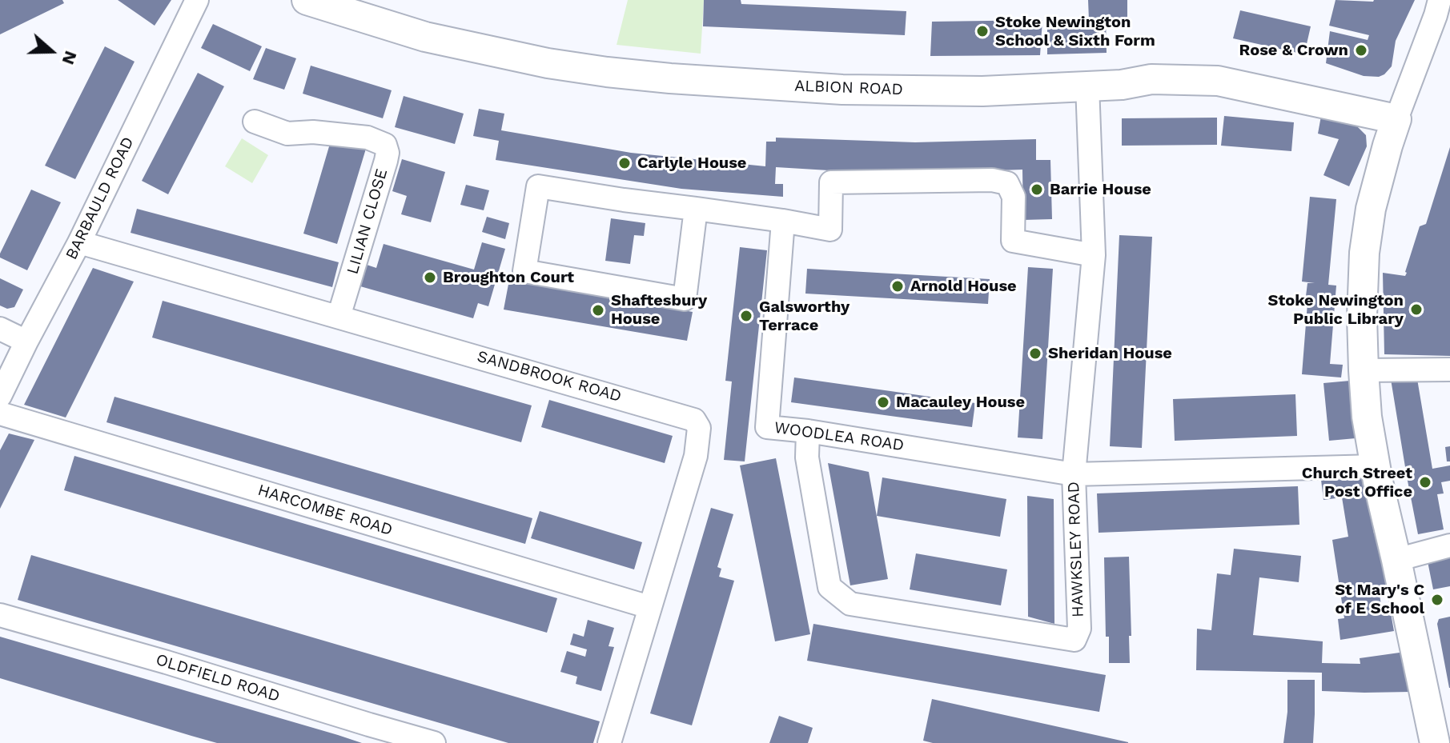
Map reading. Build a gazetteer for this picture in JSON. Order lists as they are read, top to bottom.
{
  "streets": {
    "main road": ["ALBION ROAD"],
    "street": [
      "BARBAULD ROAD",
      "LILIAN CLOSE",
      "SANDBROOK ROAD",
      "WOODLEA ROAD",
      "HARCOMBE ROAD",
      "HAWKSLEY ROAD",
      "OLDFIELD ROAD"
    ]
  },
  "crossings": [
    ["ALBION ROAD", "HAWKSLEY ROAD"],
    ["BARBAULD ROAD", "SANDBROOK ROAD"],
    ["LILIAN CLOSE", "SANDBROOK ROAD"],
    ["SANDBROOK ROAD", "HARCOMBE ROAD"],
    ["WOODLEA ROAD", "HAWKSLEY ROAD"]
  ],
  "places": [
    "Stoke Newington School & Sixth Form",
    "Rose & Crown",
    "Carlyle House",
    "Barrie House",
    "Broughton Court",
    "Arnold House",
    "Stoke Newington Public Library",
    "Shaftesbury House",
    "Galsworthy Terrace",
    "Sheridan House",
    "Macauley House",
    "Church Street Post Office",
    "St Mary's C of E School"
  ],
  "north": "right"
}
